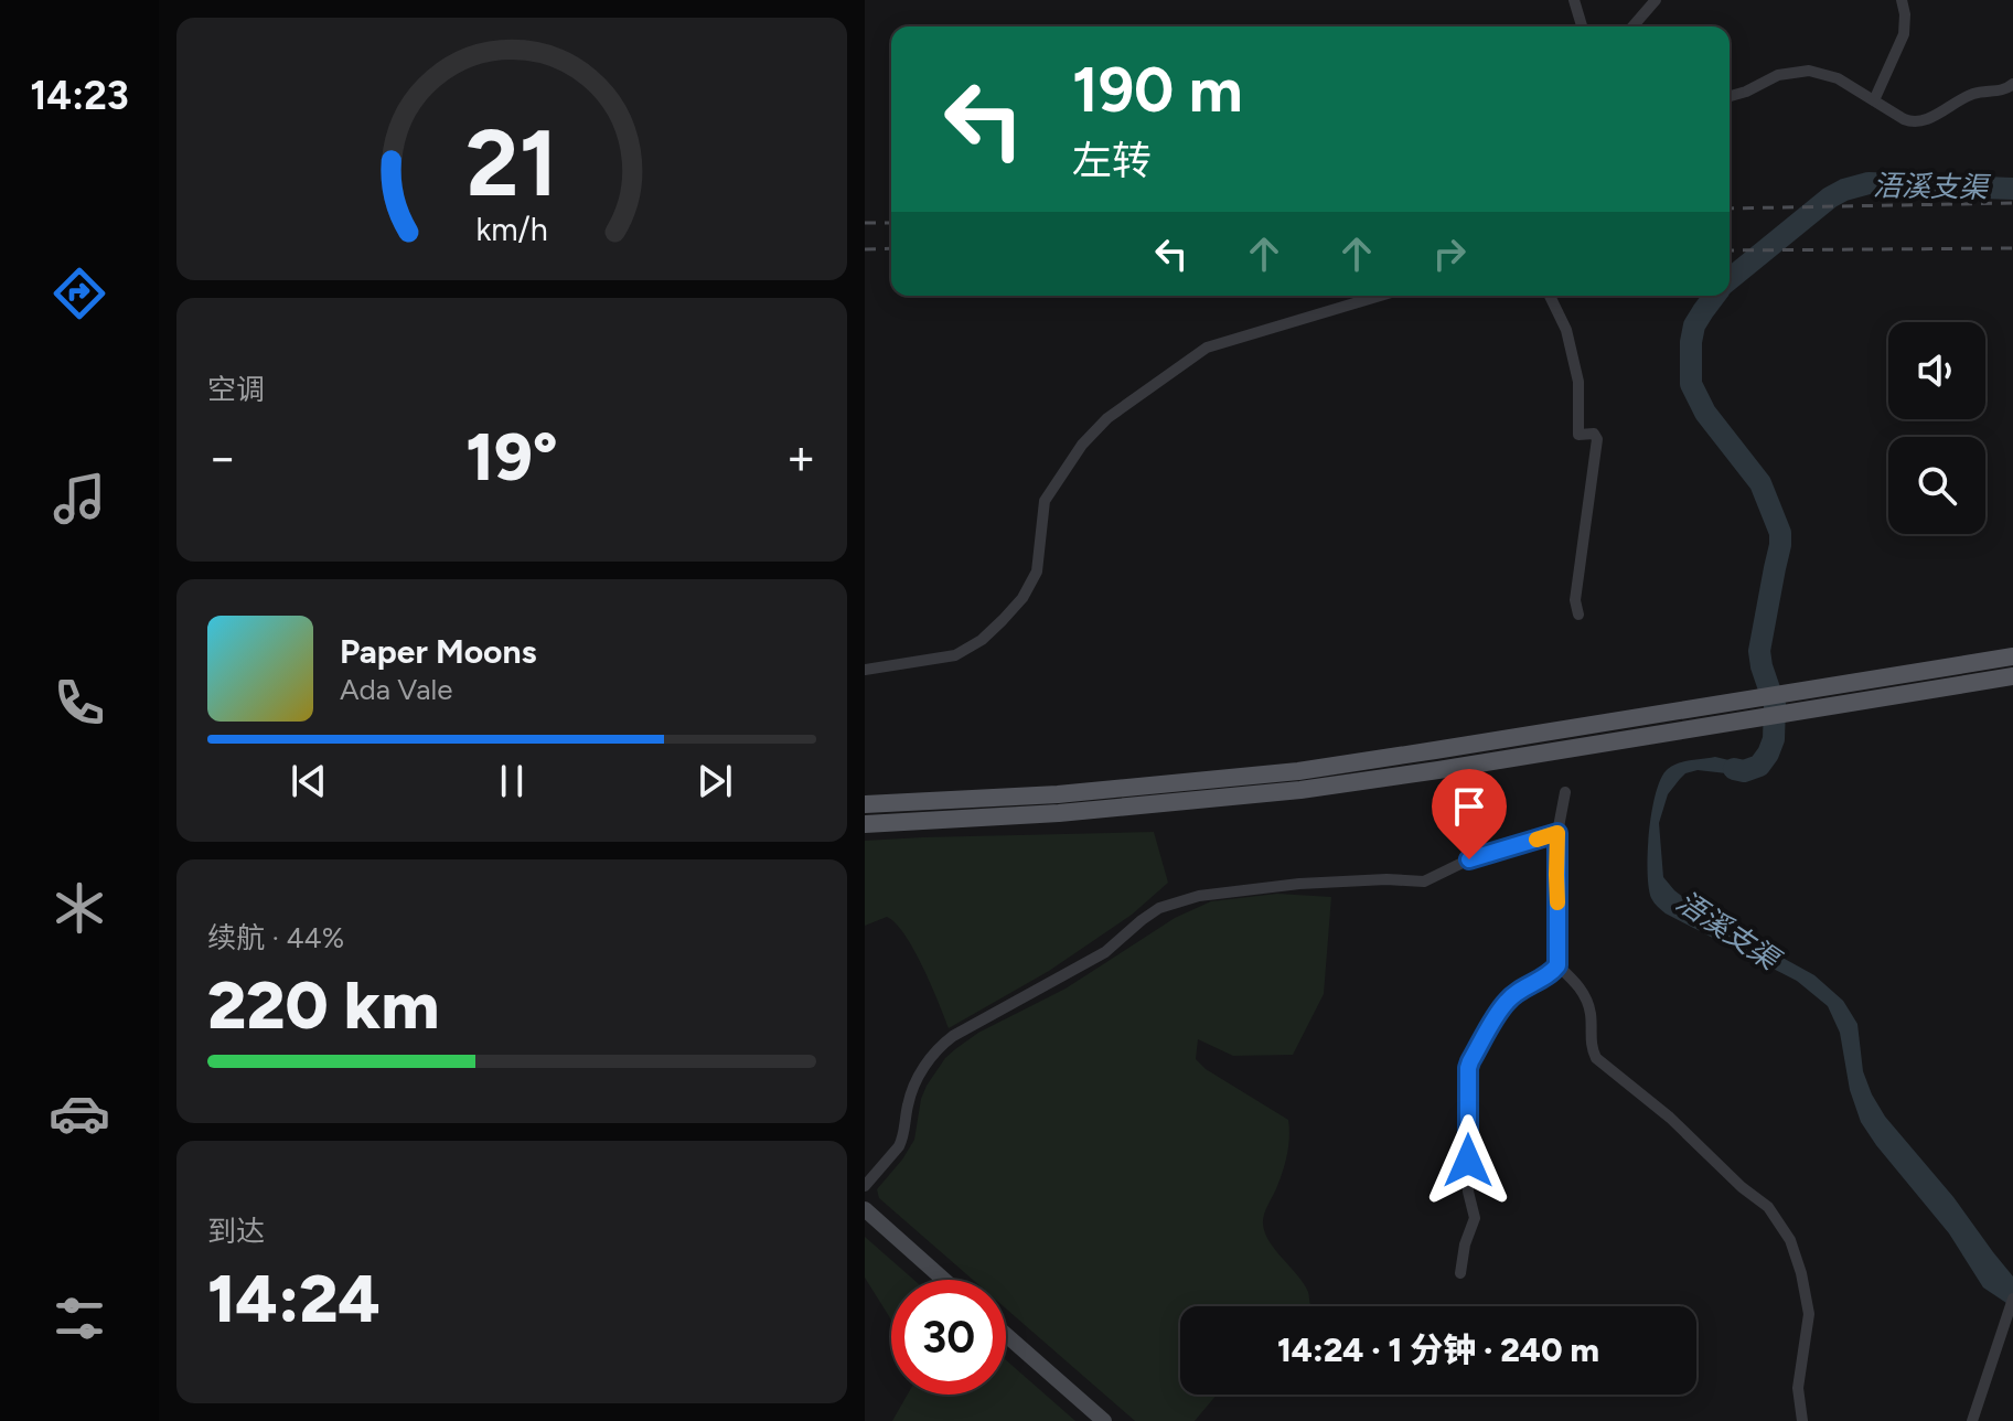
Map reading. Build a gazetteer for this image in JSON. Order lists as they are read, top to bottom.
{
  "water": ["浯溪支渠"],
  "page": {
    "tabs": "14:23",
    "turn": ["190 m", "左转"],
    "tile": [
      "空调",
      ["续航 · 44%", "220 km"],
      ["到达", "14:24"]
    ],
    "heat": ["−", "19°", "+"],
    "song": ["Paper Moons", "Ada Vale"],
    "limit": "30",
    "trip": "14:24 · 1 分钟 · 240 m",
    "gauge": ["21", "km/h"]
  }
}
